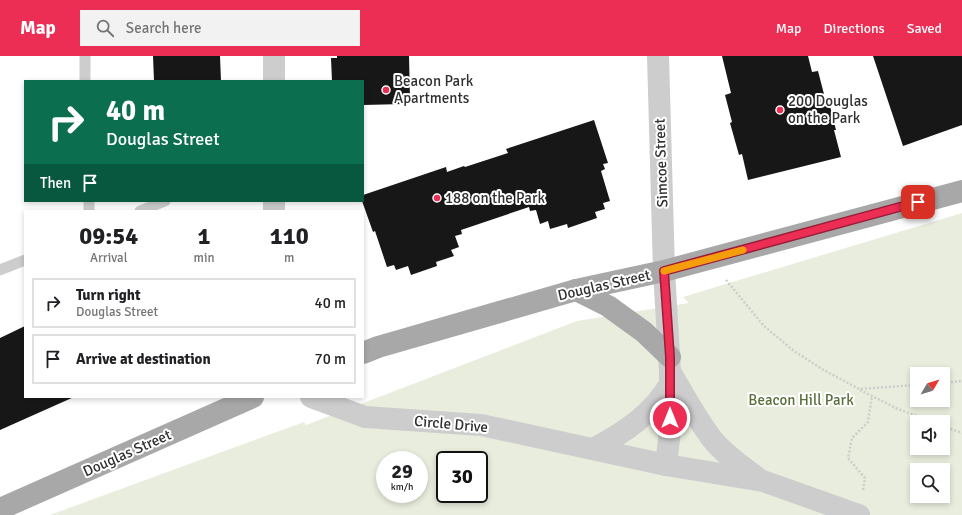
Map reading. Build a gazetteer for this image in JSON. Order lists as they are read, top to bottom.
{
  "streets": {
    "main road": ["Douglas Street"],
    "street": ["Simcoe Street", "Circle Drive"]
  },
  "crossings": [
    ["Simcoe Street", "Douglas Street"],
    ["Simcoe Street", "Circle Drive"],
    ["Douglas Street", "Circle Drive"]
  ],
  "parks": ["Beacon Hill Park"],
  "places": ["Beacon Park Apartments", "200 Douglas on the Park", "188 on the Park"],
  "north": "top right",
  "page": {
    "header": "Map",
    "search": "Search here",
    "nav": ["Map", "Directions", "Saved"],
    "turn": ["40 m", "Douglas Street"],
    "then": "Then",
    "eta": [
      "09:54",
      "Arrival",
      "1",
      "min",
      "110",
      "m"
    ],
    "list": [
      {
        "name": "Turn right",
        "note": "Douglas Street",
        "value": "40 m"
      },
      {
        "name": "Arrive at destination",
        "value": "70 m"
      }
    ],
    "speed": "29 km/h",
    "limit": "30"
  }
}
